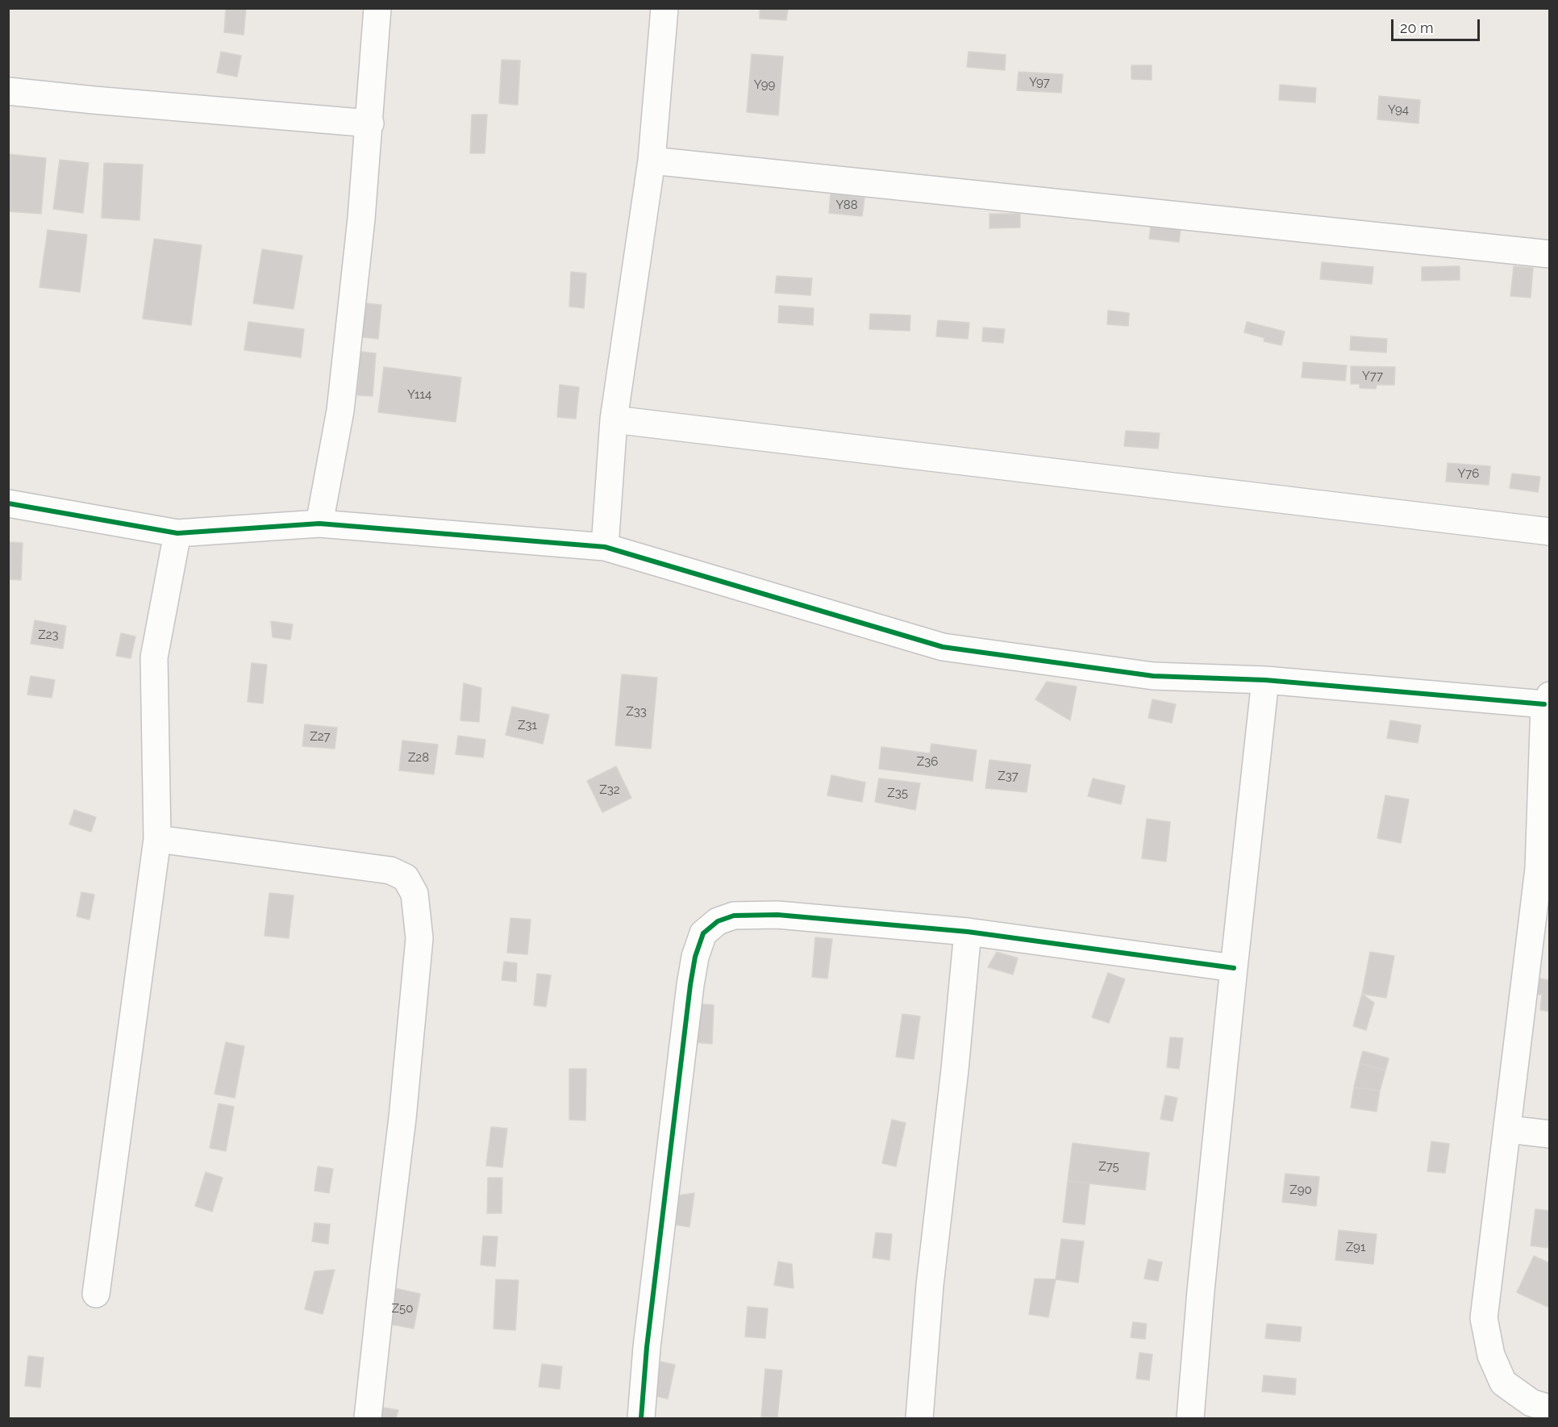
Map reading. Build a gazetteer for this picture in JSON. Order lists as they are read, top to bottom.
{
  "house_numbers": [
    "Y97",
    "Y99",
    "Y94",
    "Y88",
    "Y77",
    "Y114",
    "Y76",
    "Z23",
    "Z33",
    "Z31",
    "Z27",
    "Z28",
    "Z36",
    "Z37",
    "Z32",
    "Z35",
    "Z75",
    "Z90",
    "Z91",
    "Z50"
  ],
  "scale_bar": "20 m"
}
